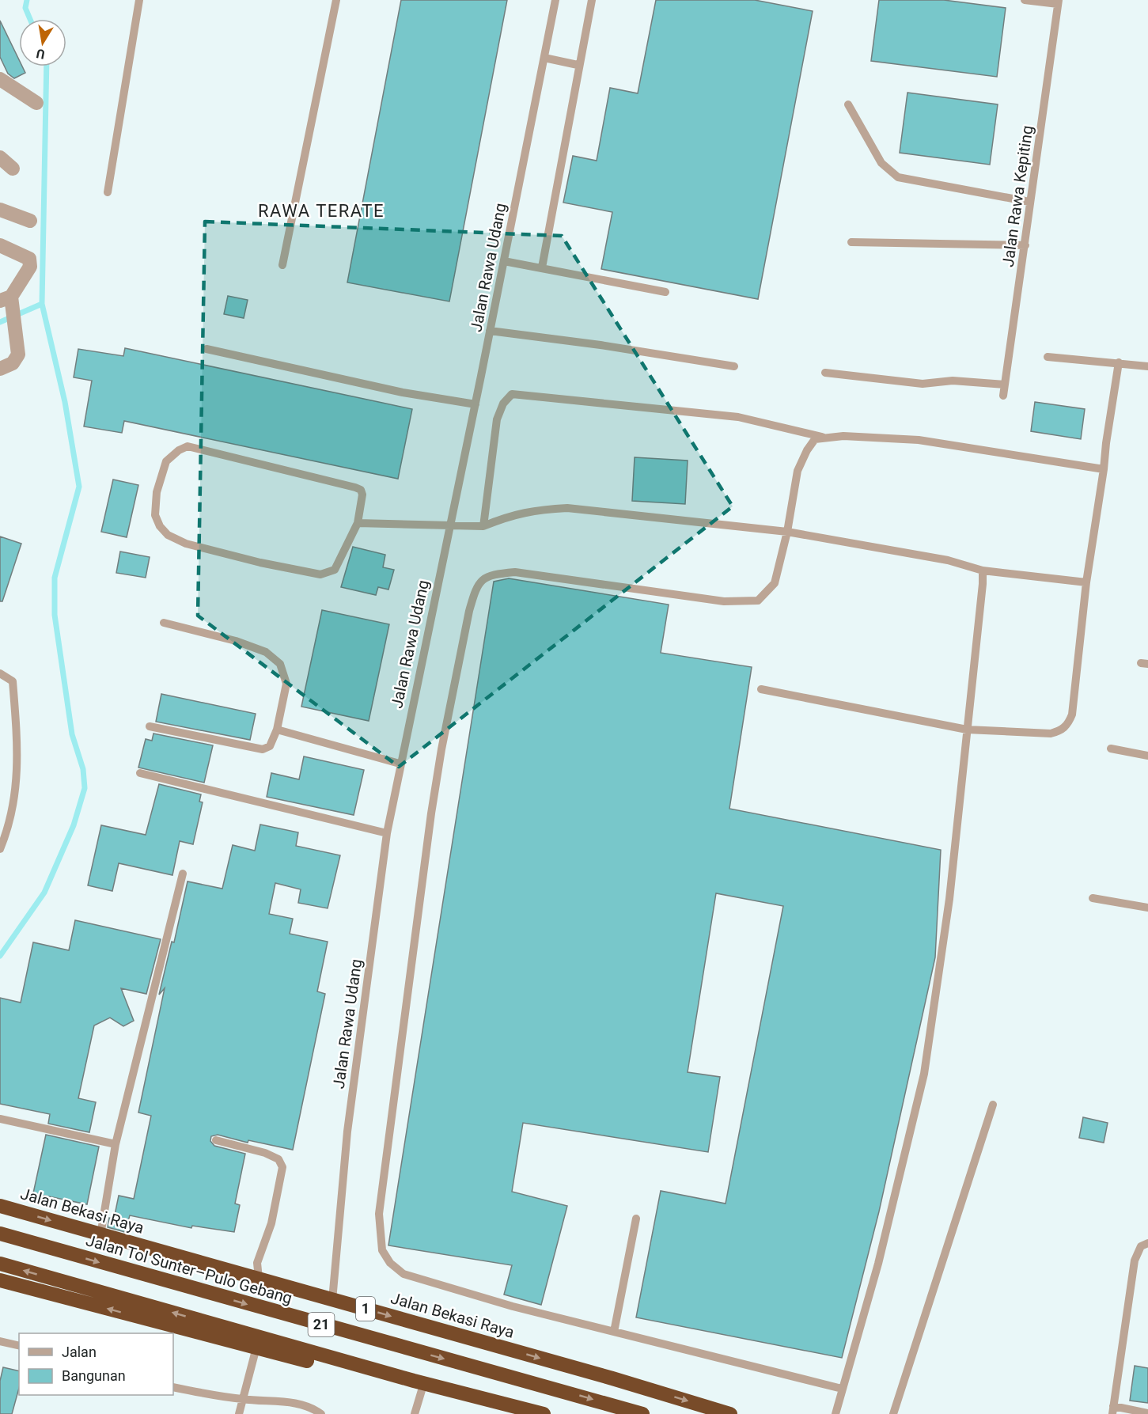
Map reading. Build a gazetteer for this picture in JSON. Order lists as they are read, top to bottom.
{
  "streets": {
    "highway": [
      "Jalan Bekasi Raya",
      "Jalan Tol Sunter–Pulo Gebang",
      "1",
      "21"
    ],
    "lane": ["Jalan Rawa Kepiting", "Jalan Rawa Udang"]
  },
  "crossings": [
    ["Jalan Rawa Udang", "Jalan Bekasi Raya"]
  ],
  "districts": ["RAWA TERATE"],
  "legend": ["Jalan", "Bangunan"],
  "north": "bottom"
}
